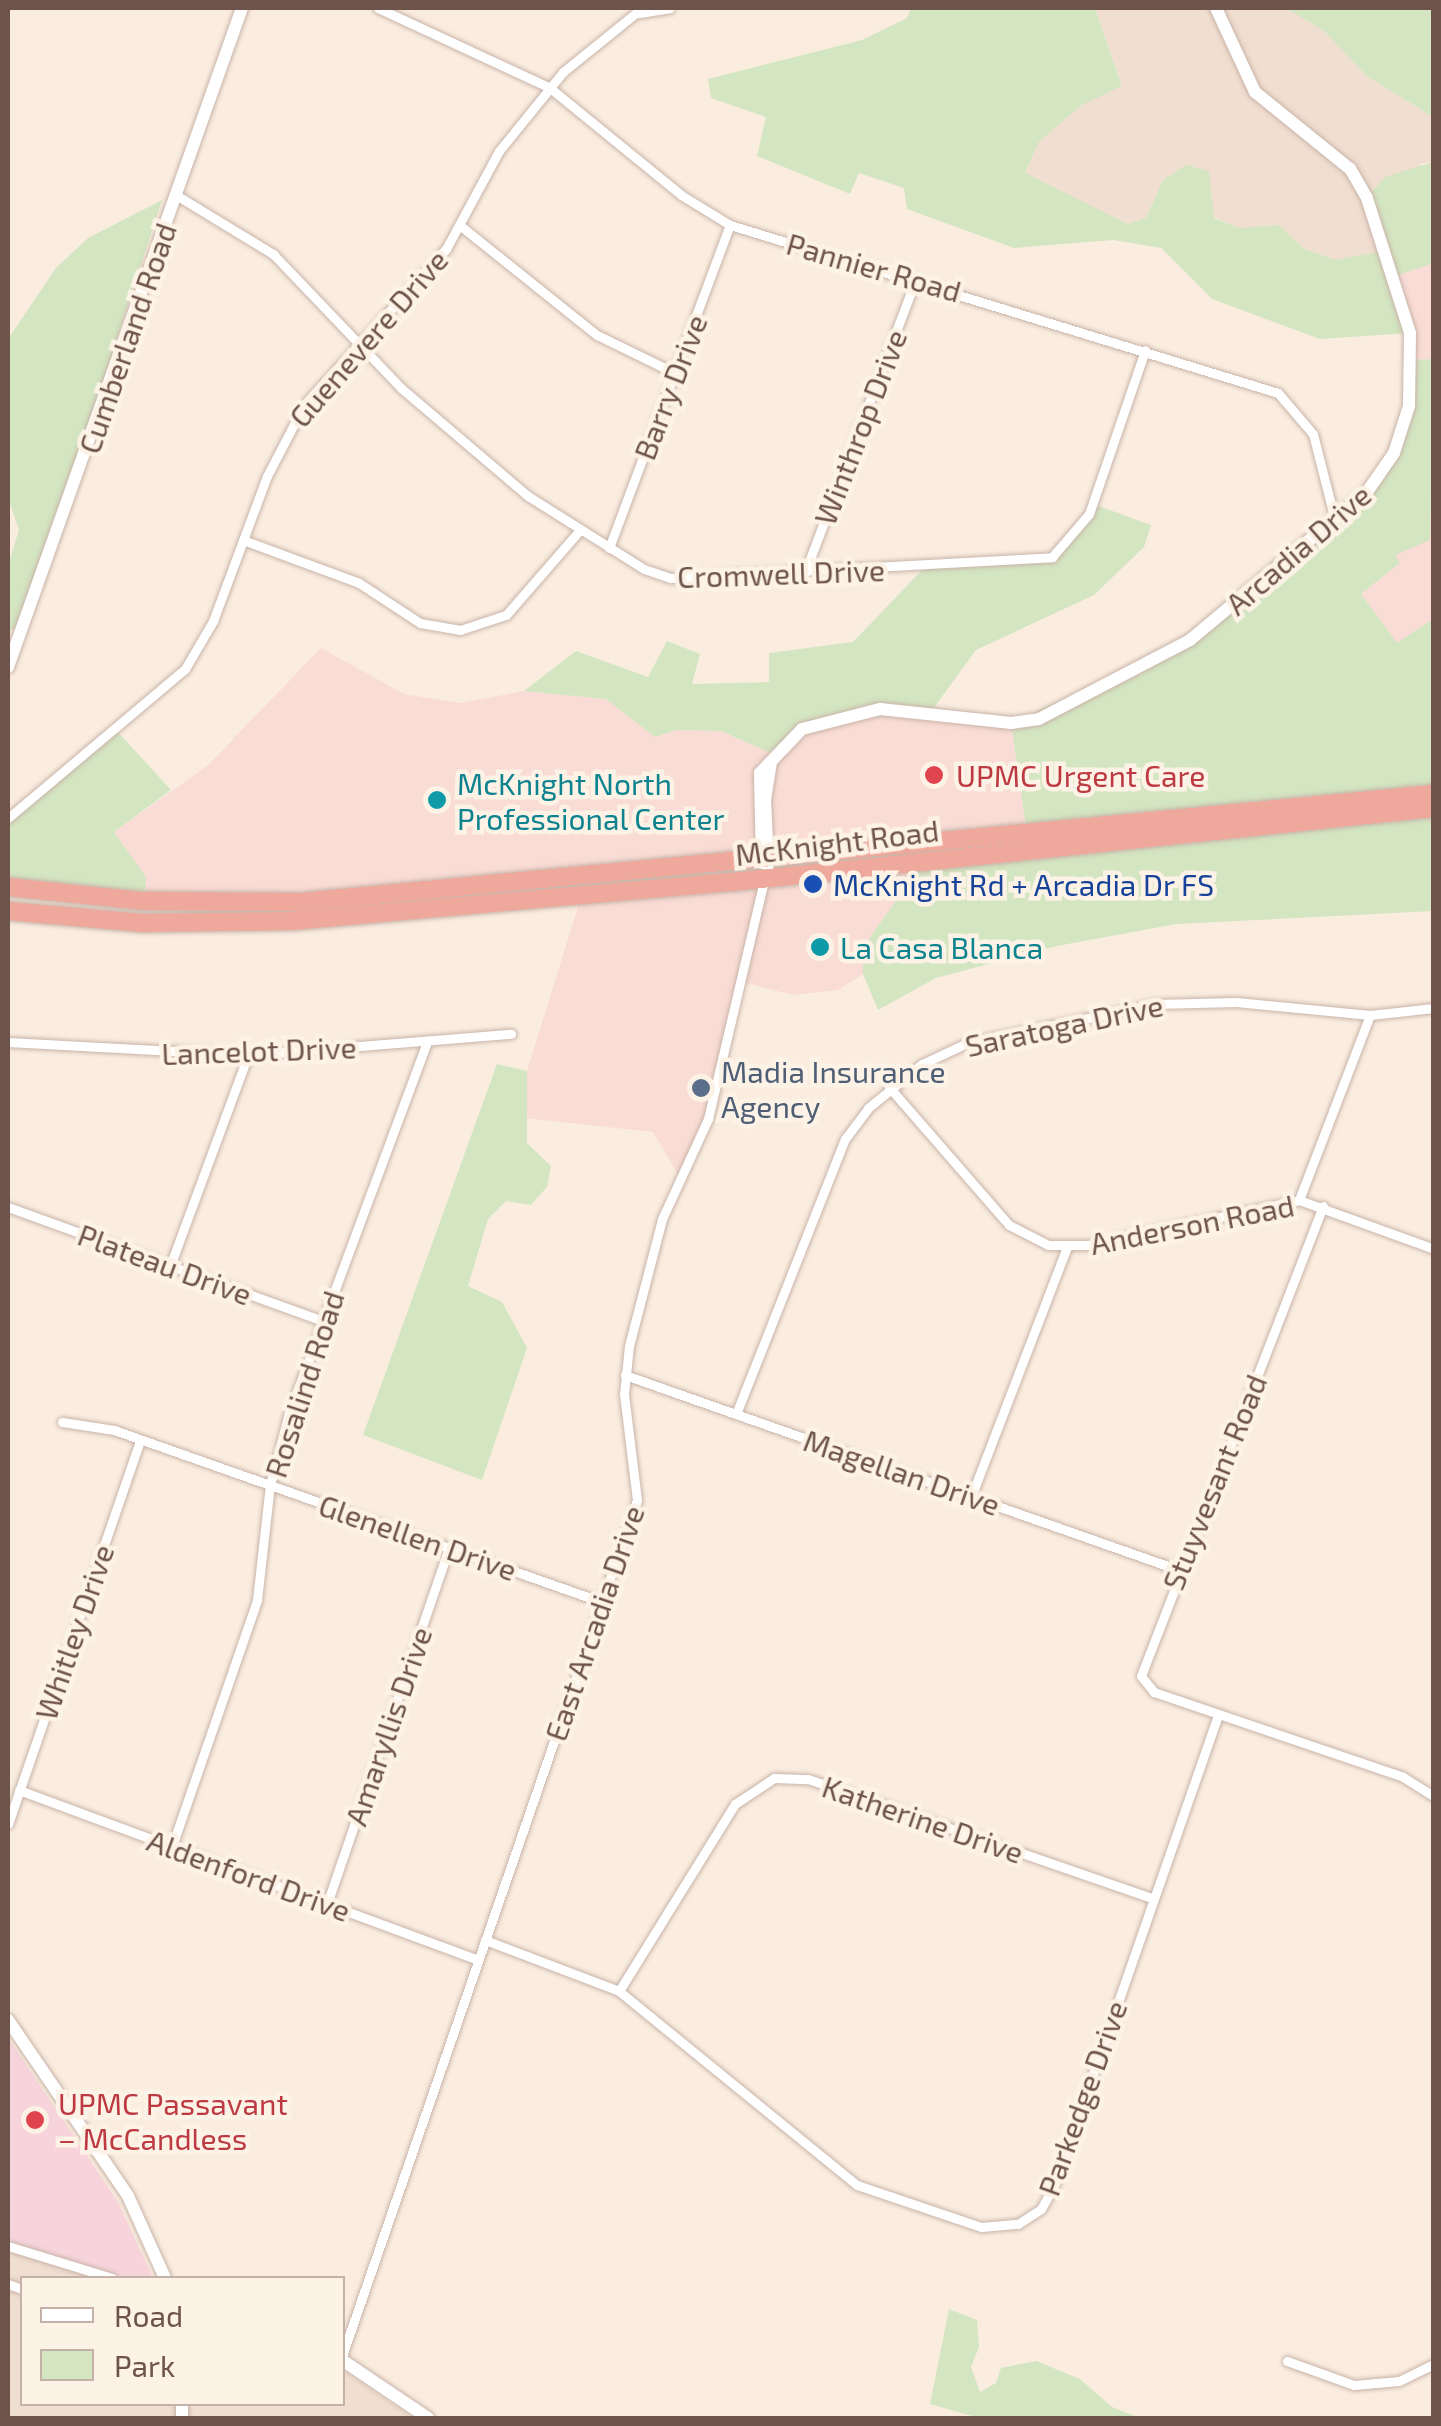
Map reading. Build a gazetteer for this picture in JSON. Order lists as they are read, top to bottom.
{
  "streets": {
    "highway": ["McKnight Road"],
    "street": [
      "Pannier Road",
      "Cumberland Road",
      "Guenevere Drive",
      "Barry Drive",
      "Winthrop Drive",
      "Arcadia Drive",
      "Cromwell Drive",
      "Saratoga Drive",
      "Lancelot Drive",
      "Anderson Road",
      "Plateau Drive",
      "Rosalind Road",
      "Magellan Drive",
      "Stuyvesant Road",
      "Glenellen Drive",
      "East Arcadia Drive",
      "Whitley Drive",
      "Amaryllis Drive",
      "Katherine Drive",
      "Aldenford Drive",
      "Parkedge Drive"
    ]
  },
  "crossings": [
    ["Pannier Road", "Guenevere Drive"],
    ["Pannier Road", "Barry Drive"],
    ["Pannier Road", "Winthrop Drive"],
    ["Pannier Road", "Arcadia Drive"],
    ["Pannier Road", "Cromwell Drive"],
    ["Cumberland Road", "Cromwell Drive"],
    ["Guenevere Drive", "Cromwell Drive"],
    ["Barry Drive", "Cromwell Drive"],
    ["Winthrop Drive", "Cromwell Drive"],
    ["Arcadia Drive", "McKnight Road"],
    ["Arcadia Drive", "East Arcadia Drive"],
    ["McKnight Road", "East Arcadia Drive"],
    ["Saratoga Drive", "Anderson Road"],
    ["Saratoga Drive", "Magellan Drive"],
    ["Lancelot Drive", "Rosalind Road"],
    ["Anderson Road", "Stuyvesant Road"],
    ["Plateau Drive", "Rosalind Road"],
    ["Rosalind Road", "Glenellen Drive"],
    ["Rosalind Road", "Aldenford Drive"],
    ["Magellan Drive", "Stuyvesant Road"],
    ["Magellan Drive", "East Arcadia Drive"],
    ["Stuyvesant Road", "Parkedge Drive"],
    ["Glenellen Drive", "East Arcadia Drive"],
    ["Glenellen Drive", "Whitley Drive"],
    ["Glenellen Drive", "Amaryllis Drive"],
    ["East Arcadia Drive", "Aldenford Drive"],
    ["East Arcadia Drive", "Parkedge Drive"],
    ["Whitley Drive", "Aldenford Drive"],
    ["Amaryllis Drive", "Aldenford Drive"],
    ["Katherine Drive", "Parkedge Drive"]
  ],
  "places": [
    "UPMC Urgent Care",
    "McKnight North Professional Center",
    "McKnight Rd + Arcadia Dr FS",
    "La Casa Blanca",
    "Madia Insurance Agency",
    "UPMC Passavant – McCandless"
  ],
  "legend": ["Road", "Park"]
}
